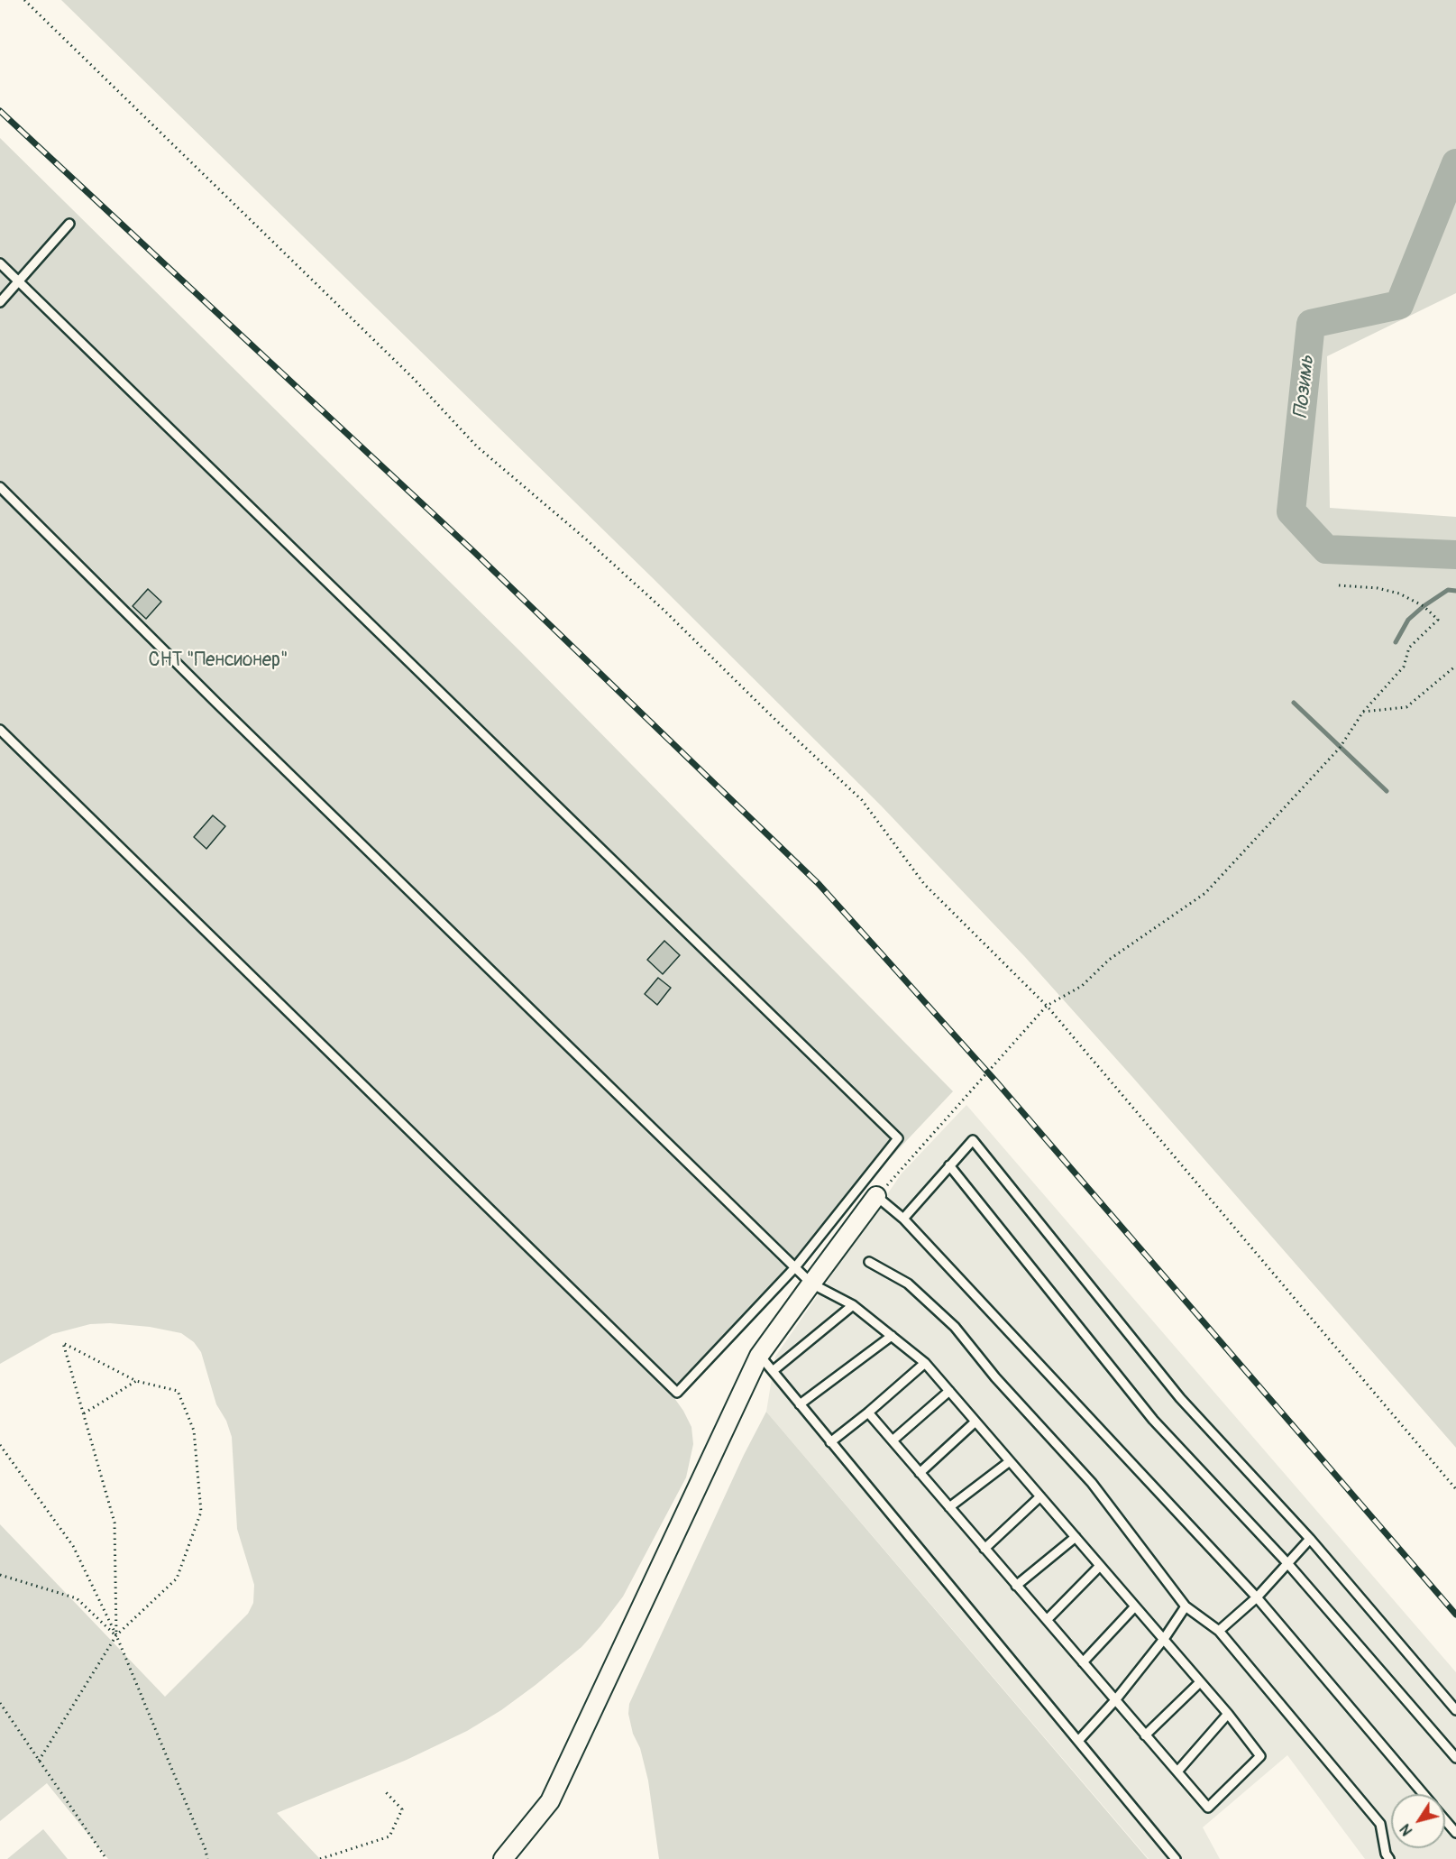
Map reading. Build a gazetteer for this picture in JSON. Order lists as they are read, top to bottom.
{
  "water": ["Позимь"],
  "parks": ["СНТ \"Пенсионер\""],
  "north": "bottom left"
}
